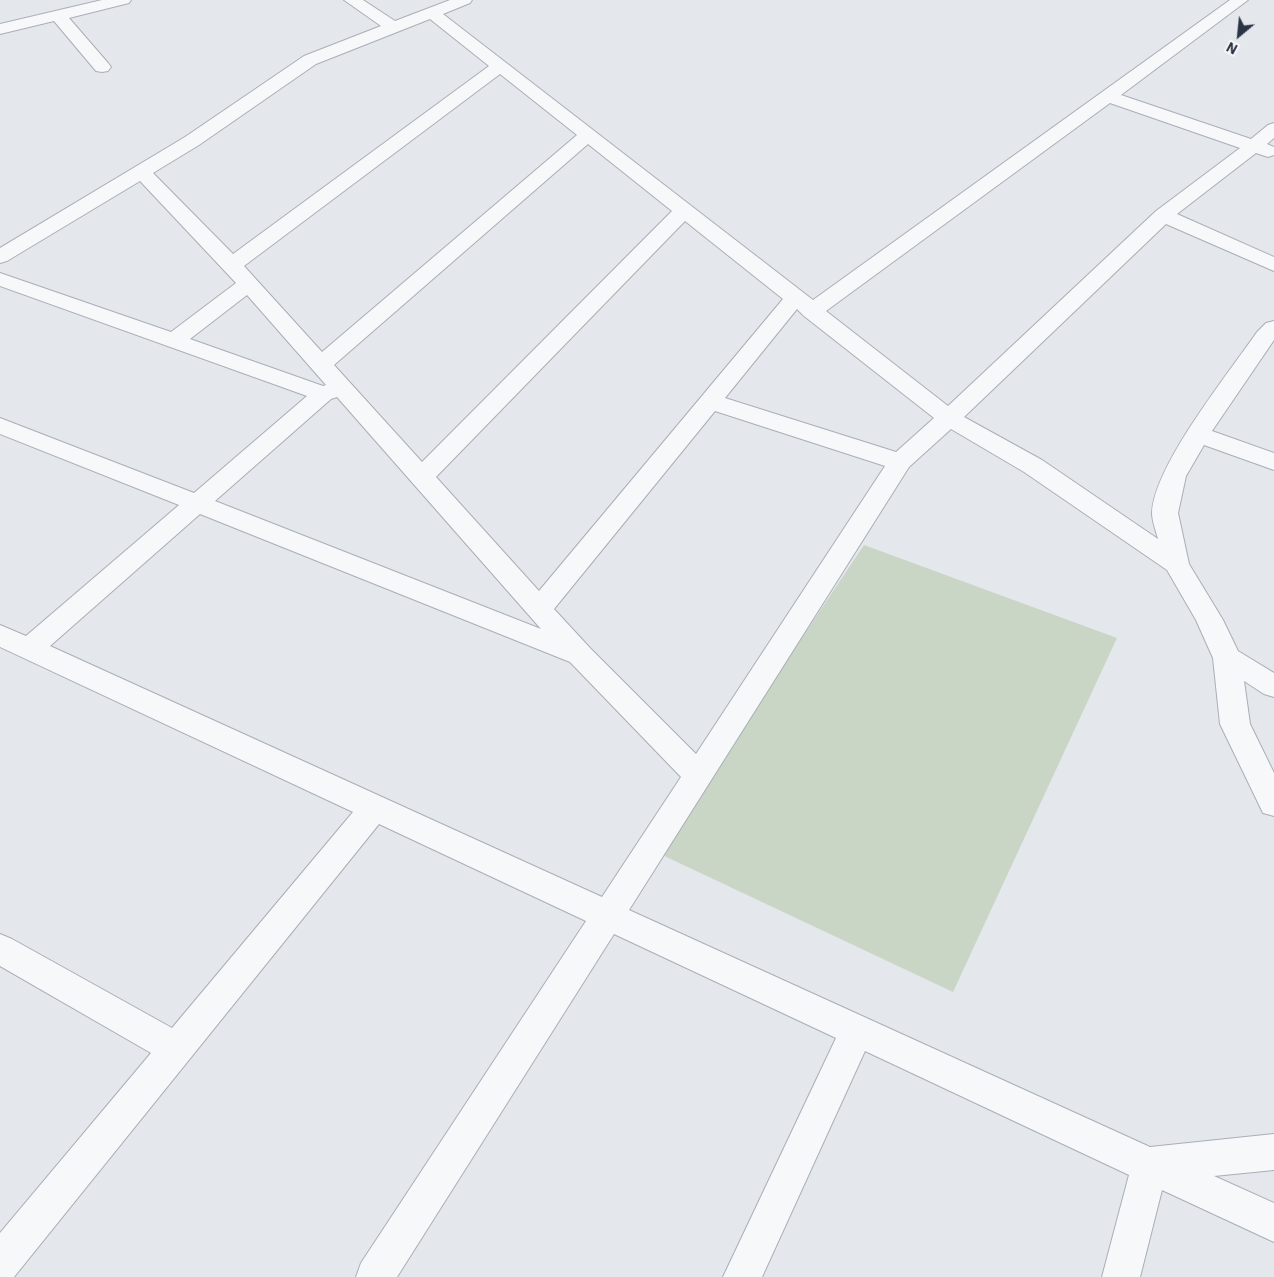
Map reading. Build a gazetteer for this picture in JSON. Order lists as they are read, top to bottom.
{
  "north": "bottom left"
}
